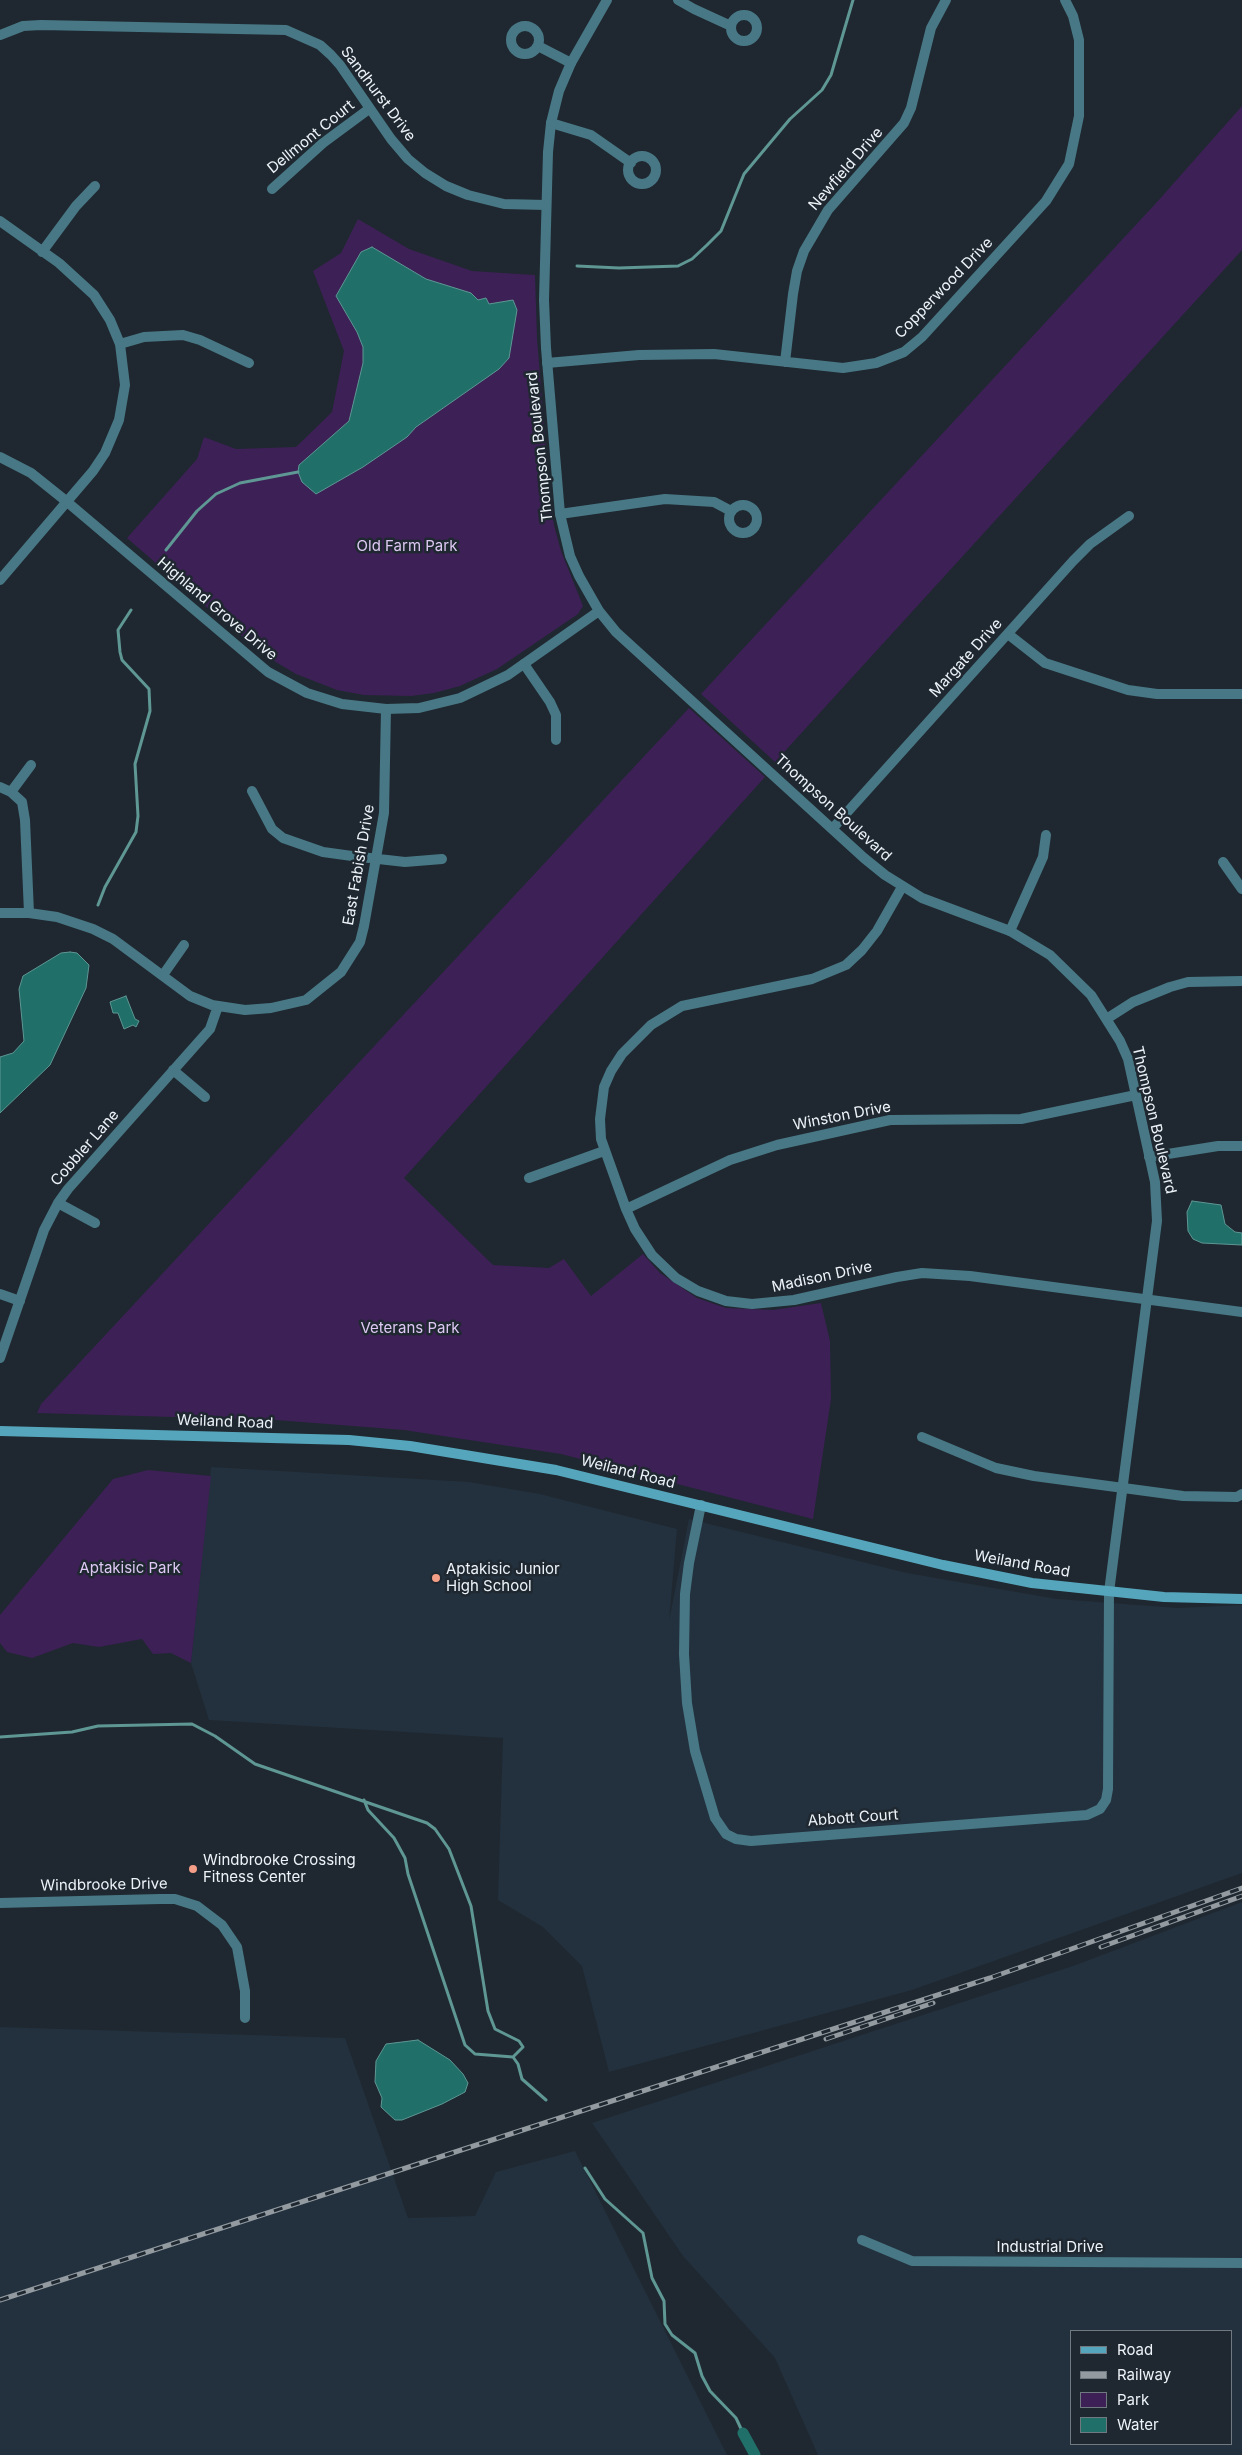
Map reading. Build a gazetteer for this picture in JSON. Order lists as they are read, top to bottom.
{
  "streets": {
    "main road": ["Weiland Road"],
    "street": [
      "Sandhurst Drive",
      "Dellmont Court",
      "Newfield Drive",
      "Copperwood Drive",
      "Thompson Boulevard",
      "Highland Grove Drive",
      "Margate Drive",
      "East Fabish Drive",
      "Winston Drive",
      "Cobbler Lane",
      "Madison Drive",
      "Abbott Court",
      "Windbrooke Drive",
      "Industrial Drive"
    ]
  },
  "crossings": [
    ["Sandhurst Drive", "Dellmont Court"],
    ["Sandhurst Drive", "Thompson Boulevard"],
    ["Newfield Drive", "Copperwood Drive"],
    ["Copperwood Drive", "Thompson Boulevard"],
    ["Thompson Boulevard", "Highland Grove Drive"],
    ["Thompson Boulevard", "Margate Drive"],
    ["Thompson Boulevard", "Winston Drive"],
    ["Thompson Boulevard", "Madison Drive"],
    ["Thompson Boulevard", "Weiland Road"],
    ["Thompson Boulevard", "Abbott Court"],
    ["Highland Grove Drive", "East Fabish Drive"],
    ["East Fabish Drive", "Cobbler Lane"],
    ["Winston Drive", "Madison Drive"],
    ["Weiland Road", "Abbott Court"]
  ],
  "parks": ["Old Farm Park", "Veterans Park", "Aptakisic Park"],
  "places": ["Aptakisic Junior High School", "Windbrooke Crossing Fitness Center"],
  "legend": [
    "Road",
    "Railway",
    "Park",
    "Water"
  ]
}
